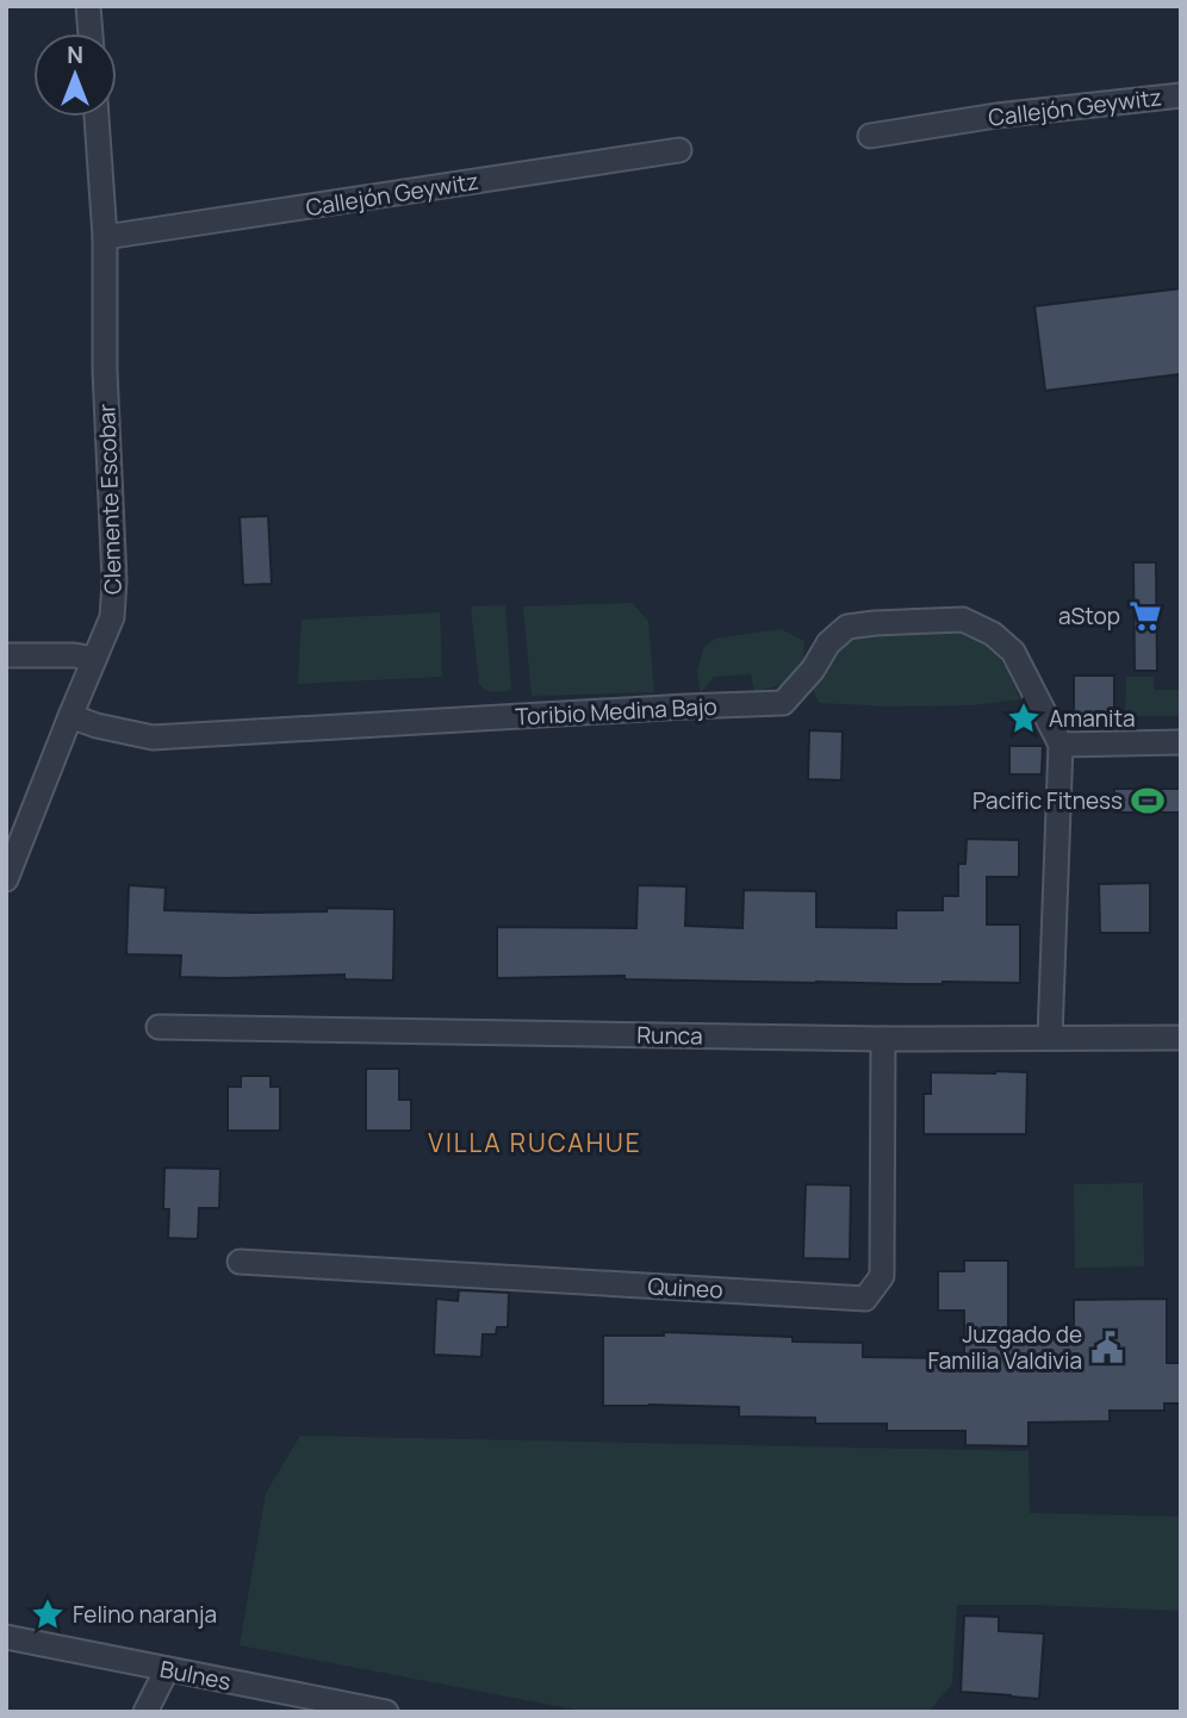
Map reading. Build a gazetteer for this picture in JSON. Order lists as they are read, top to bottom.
{
  "streets": {
    "street": [
      "Callejón Geywitz",
      "Clemente Escobar",
      "Toribio Medina Bajo",
      "Runca",
      "Quineo",
      "Bulnes"
    ]
  },
  "crossings": [
    ["Callejón Geywitz", "Clemente Escobar"],
    ["Clemente Escobar", "Toribio Medina Bajo"],
    ["Runca", "Quineo"]
  ],
  "districts": ["VILLA RUCAHUE"],
  "places": {
    "supermarket": ["aStop"],
    "place": ["Amanita", "Felino naranja"],
    "sports": ["Pacific Fitness"],
    "public building": ["Juzgado de Familia Valdivia"]
  },
  "north": "top"
}
